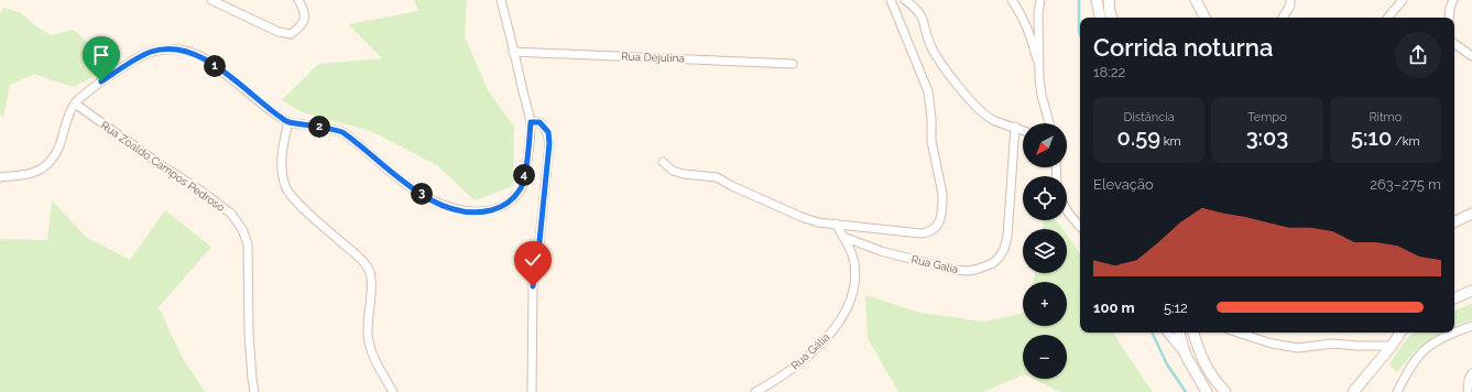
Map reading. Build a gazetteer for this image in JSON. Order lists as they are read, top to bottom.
{
  "streets": {
    "street": [
      "Rua Dejulina",
      "Rua Zoaldo Campos Pedroso",
      "Rua Galia",
      "Rua Gália"
    ]
  },
  "crossings": [
    ["Rua Galia", "Rua Gália"]
  ],
  "north": "bottom left",
  "page": {
    "heading": ["Corrida noturna", "18:22"],
    "pins": [
      "1",
      "2",
      "4",
      "3"
    ],
    "stats": [
      ["Distância", "0.59 km"],
      ["Tempo", "3:03"],
      ["Ritmo", "5:10 /km"]
    ],
    "map_buttons": ["+", "−"],
    "chart": ["Elevação", "263–275 m"],
    "list": [
      {
        "name": "100 m",
        "note": "5:12"
      }
    ]
  }
}
